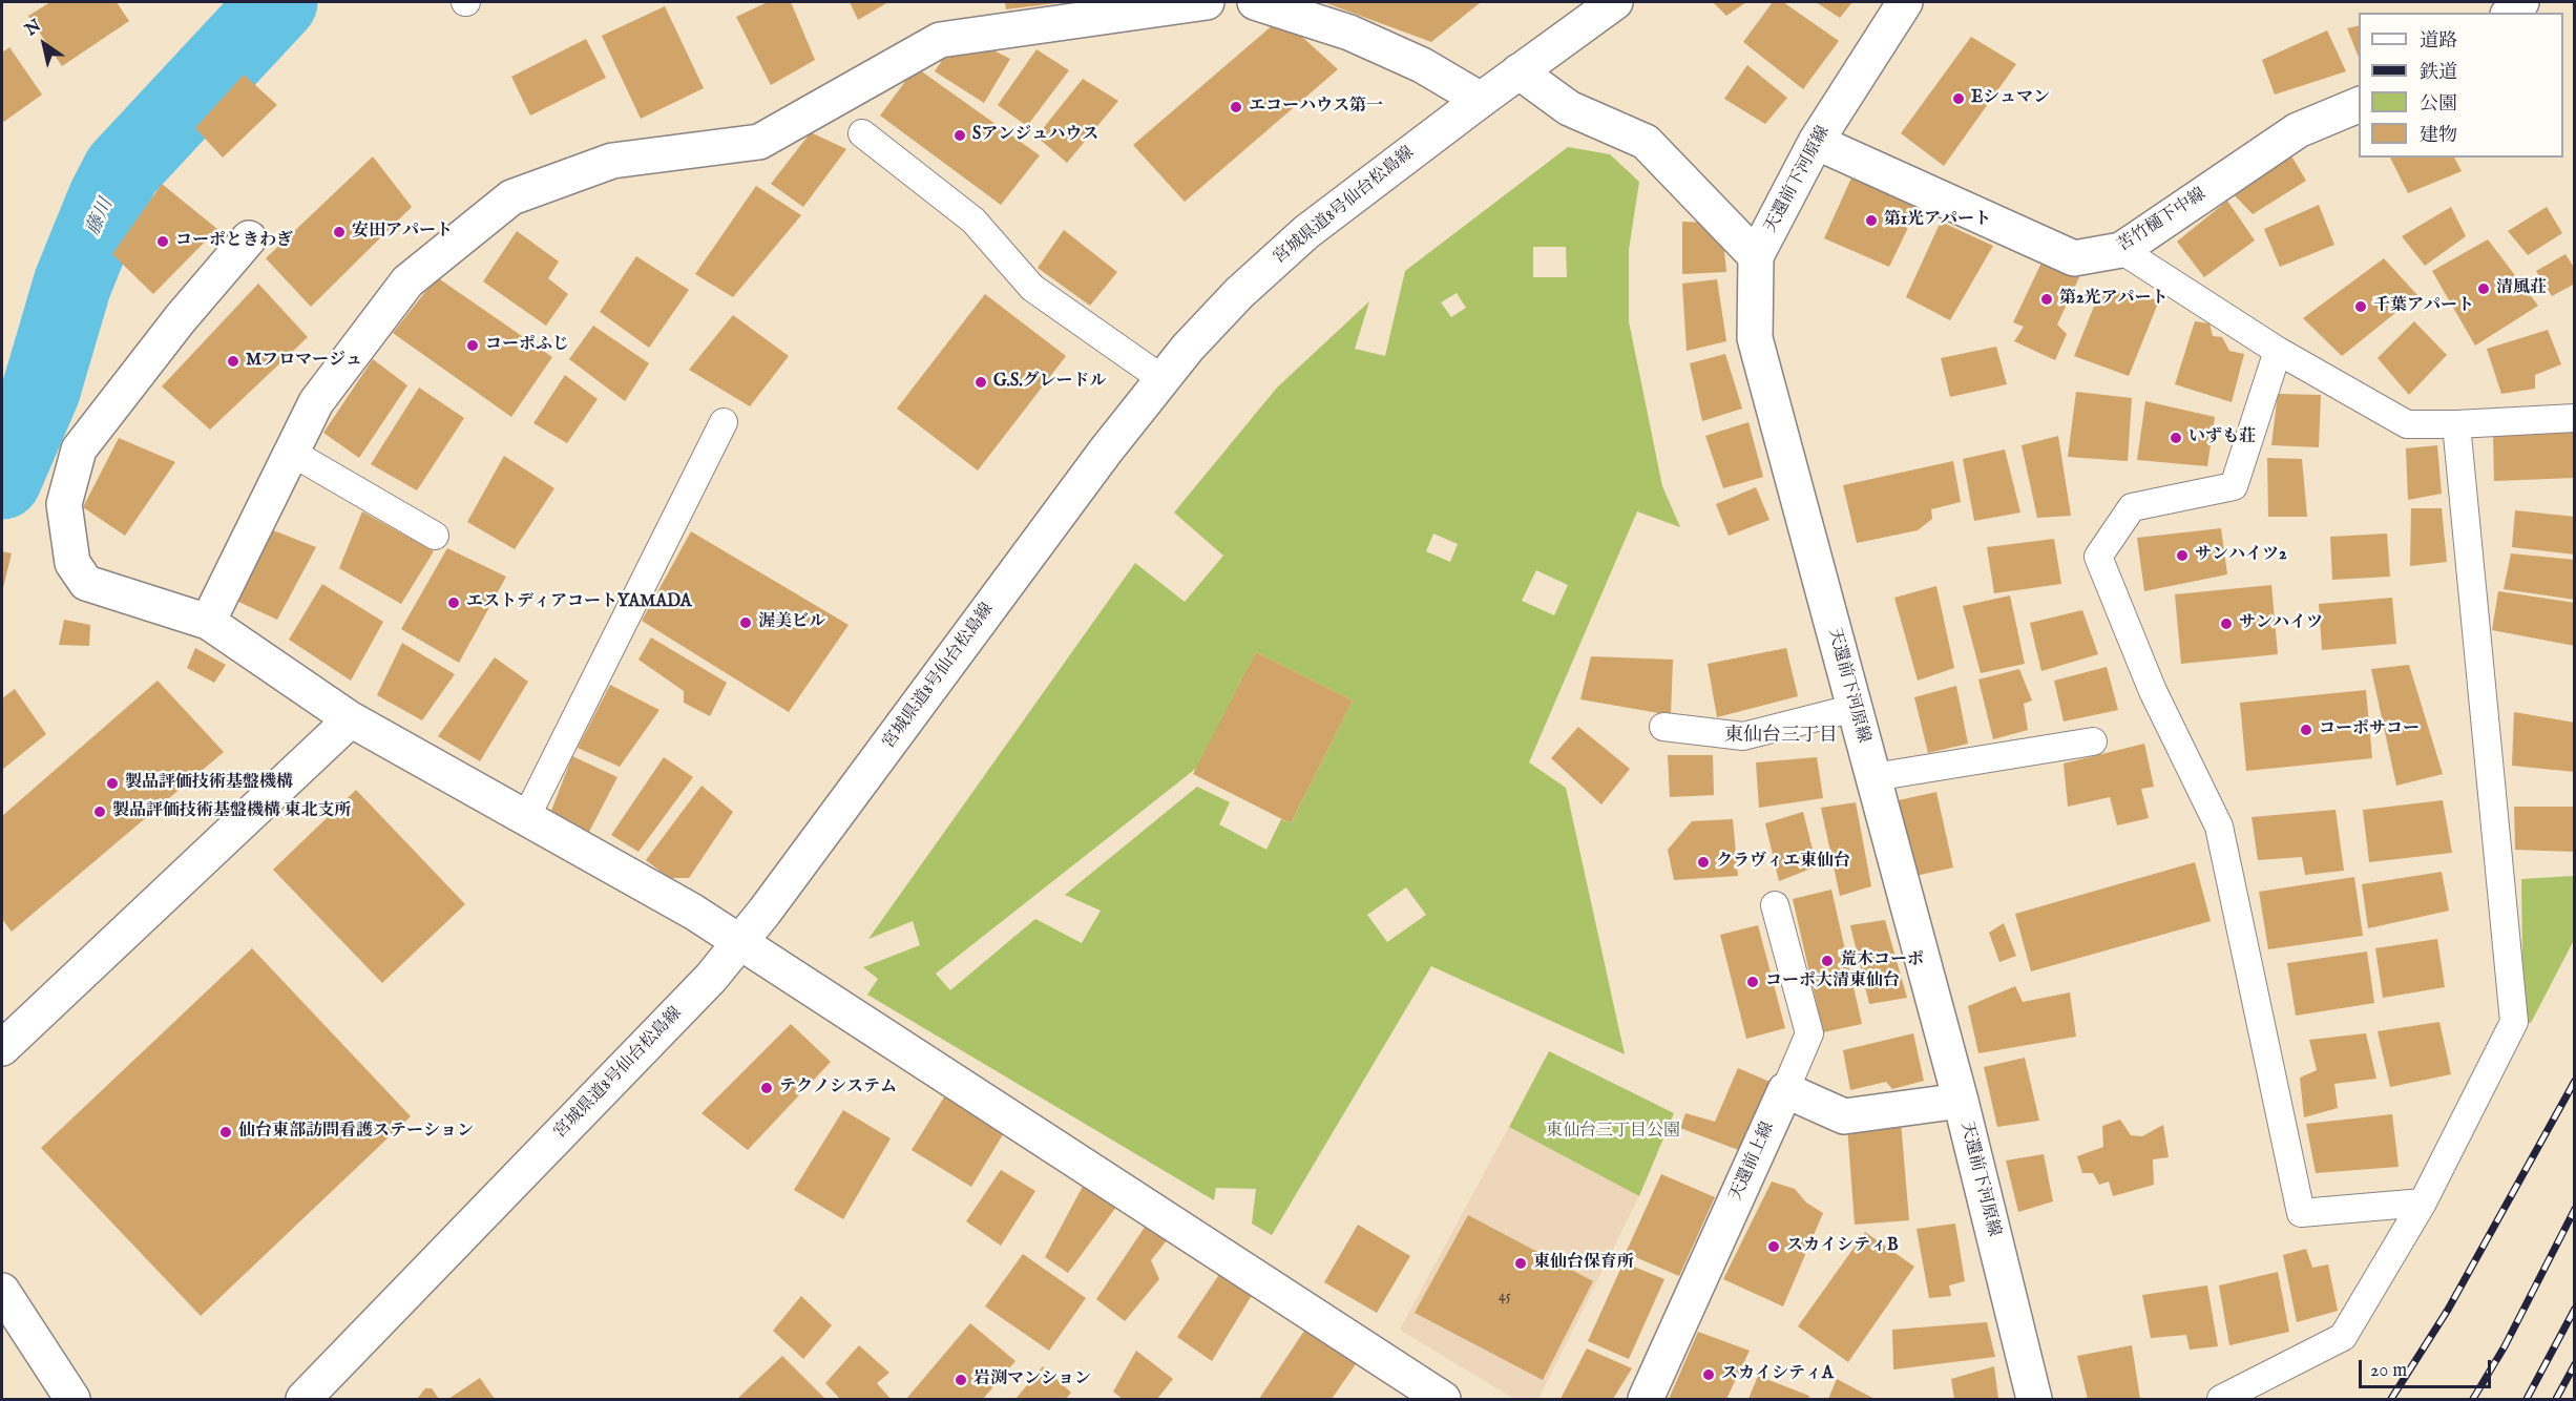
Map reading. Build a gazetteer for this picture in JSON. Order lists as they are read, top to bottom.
{
  "streets": {
    "street": [
      "天還前下河原線",
      "宮城県道8号仙台松島線",
      "苦竹樋下中線",
      "天還前上線"
    ]
  },
  "crossings": [
    ["天還前下河原線", "苦竹樋下中線"]
  ],
  "districts": ["東仙台三丁目"],
  "water": ["藤川"],
  "parks": ["東仙台三丁目公園"],
  "places": [
    "Eシュマン",
    "エコーハウス第一",
    "Sアンジュハウス",
    "第1光アパート",
    "安田アパート",
    "コーポときわぎ",
    "清風荘",
    "第2光アパート",
    "千葉アパート",
    "コーポふじ",
    "Mフロマージュ",
    "G.S.グレードル",
    "いずも荘",
    "サンハイツ2",
    "エストディアコートYAMADA",
    "渥美ビル",
    "サンハイツ",
    "コーポサコー",
    "製品評価技術基盤機構",
    "製品評価技術基盤機構 東北支所",
    "クラヴィエ東仙台",
    "荒木コーポ",
    "コーポ大清東仙台",
    "テクノシステム",
    "仙台東部訪問看護ステーション",
    "スカイシティB",
    "東仙台保育所",
    "スカイシティA",
    "岩渕マンション"
  ],
  "house_numbers": ["45"],
  "legend": [
    "道路",
    "鉄道",
    "公園",
    "建物"
  ],
  "scale_bar": "20 m",
  "north": "top left"
}
